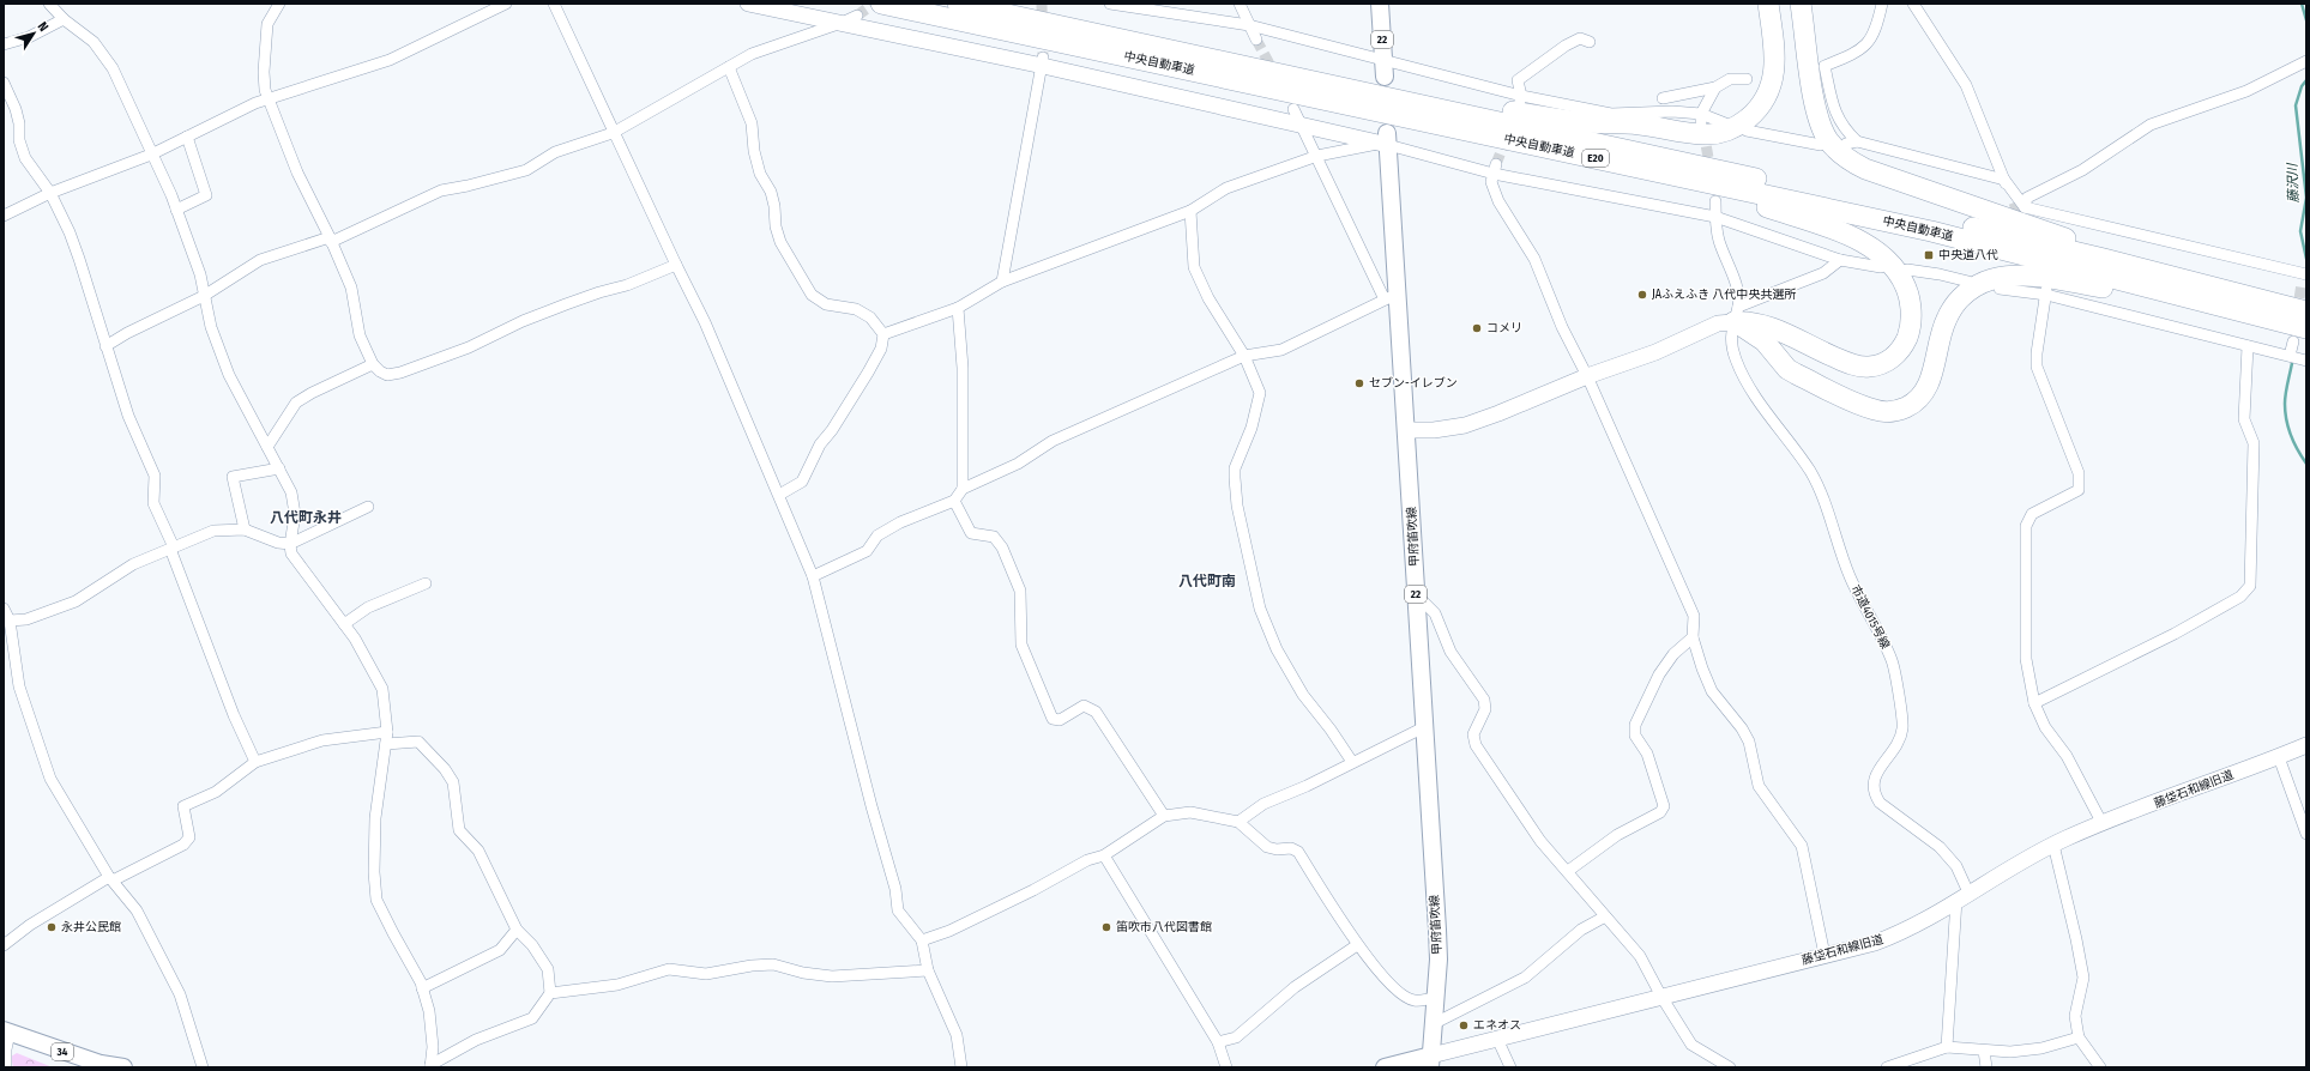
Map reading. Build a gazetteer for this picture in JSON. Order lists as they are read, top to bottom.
{
  "streets": {
    "highway": ["中央自動車道", "E20"],
    "main road": ["22", "甲府笛吹線", "34"],
    "street": ["市道4015号線", "藤垈石和線旧道"]
  },
  "crossings": [
    ["甲府笛吹線", "藤垈石和線旧道"],
    ["市道4015号線", "藤垈石和線旧道"]
  ],
  "districts": ["八代町永井", "八代町南"],
  "water": ["藤沢川"],
  "places": {
    "transit": ["中央道八代"],
    "other": [
      "JAふえふき 八代中央共選所",
      "コメリ",
      "セブン-イレブン",
      "永井公民館",
      "笛吹市八代図書館",
      "エネオス"
    ]
  },
  "north": "top right"
}
